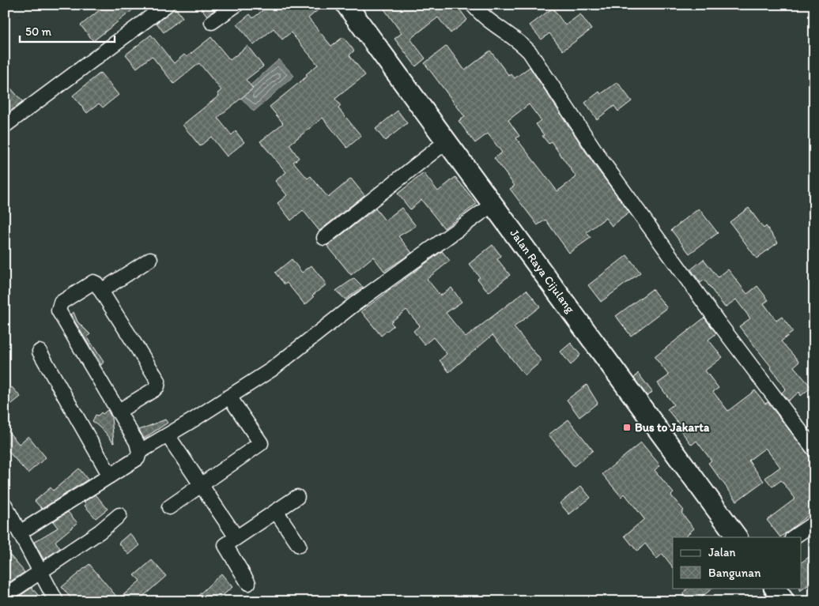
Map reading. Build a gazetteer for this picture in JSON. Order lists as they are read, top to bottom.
{
  "streets": {
    "highway": ["Jalan Raya Cijulang"]
  },
  "places": {
    "transit": ["Bus to Jakarta"]
  },
  "legend": ["Jalan", "Bangunan"],
  "scale_bar": "50 m"
}
